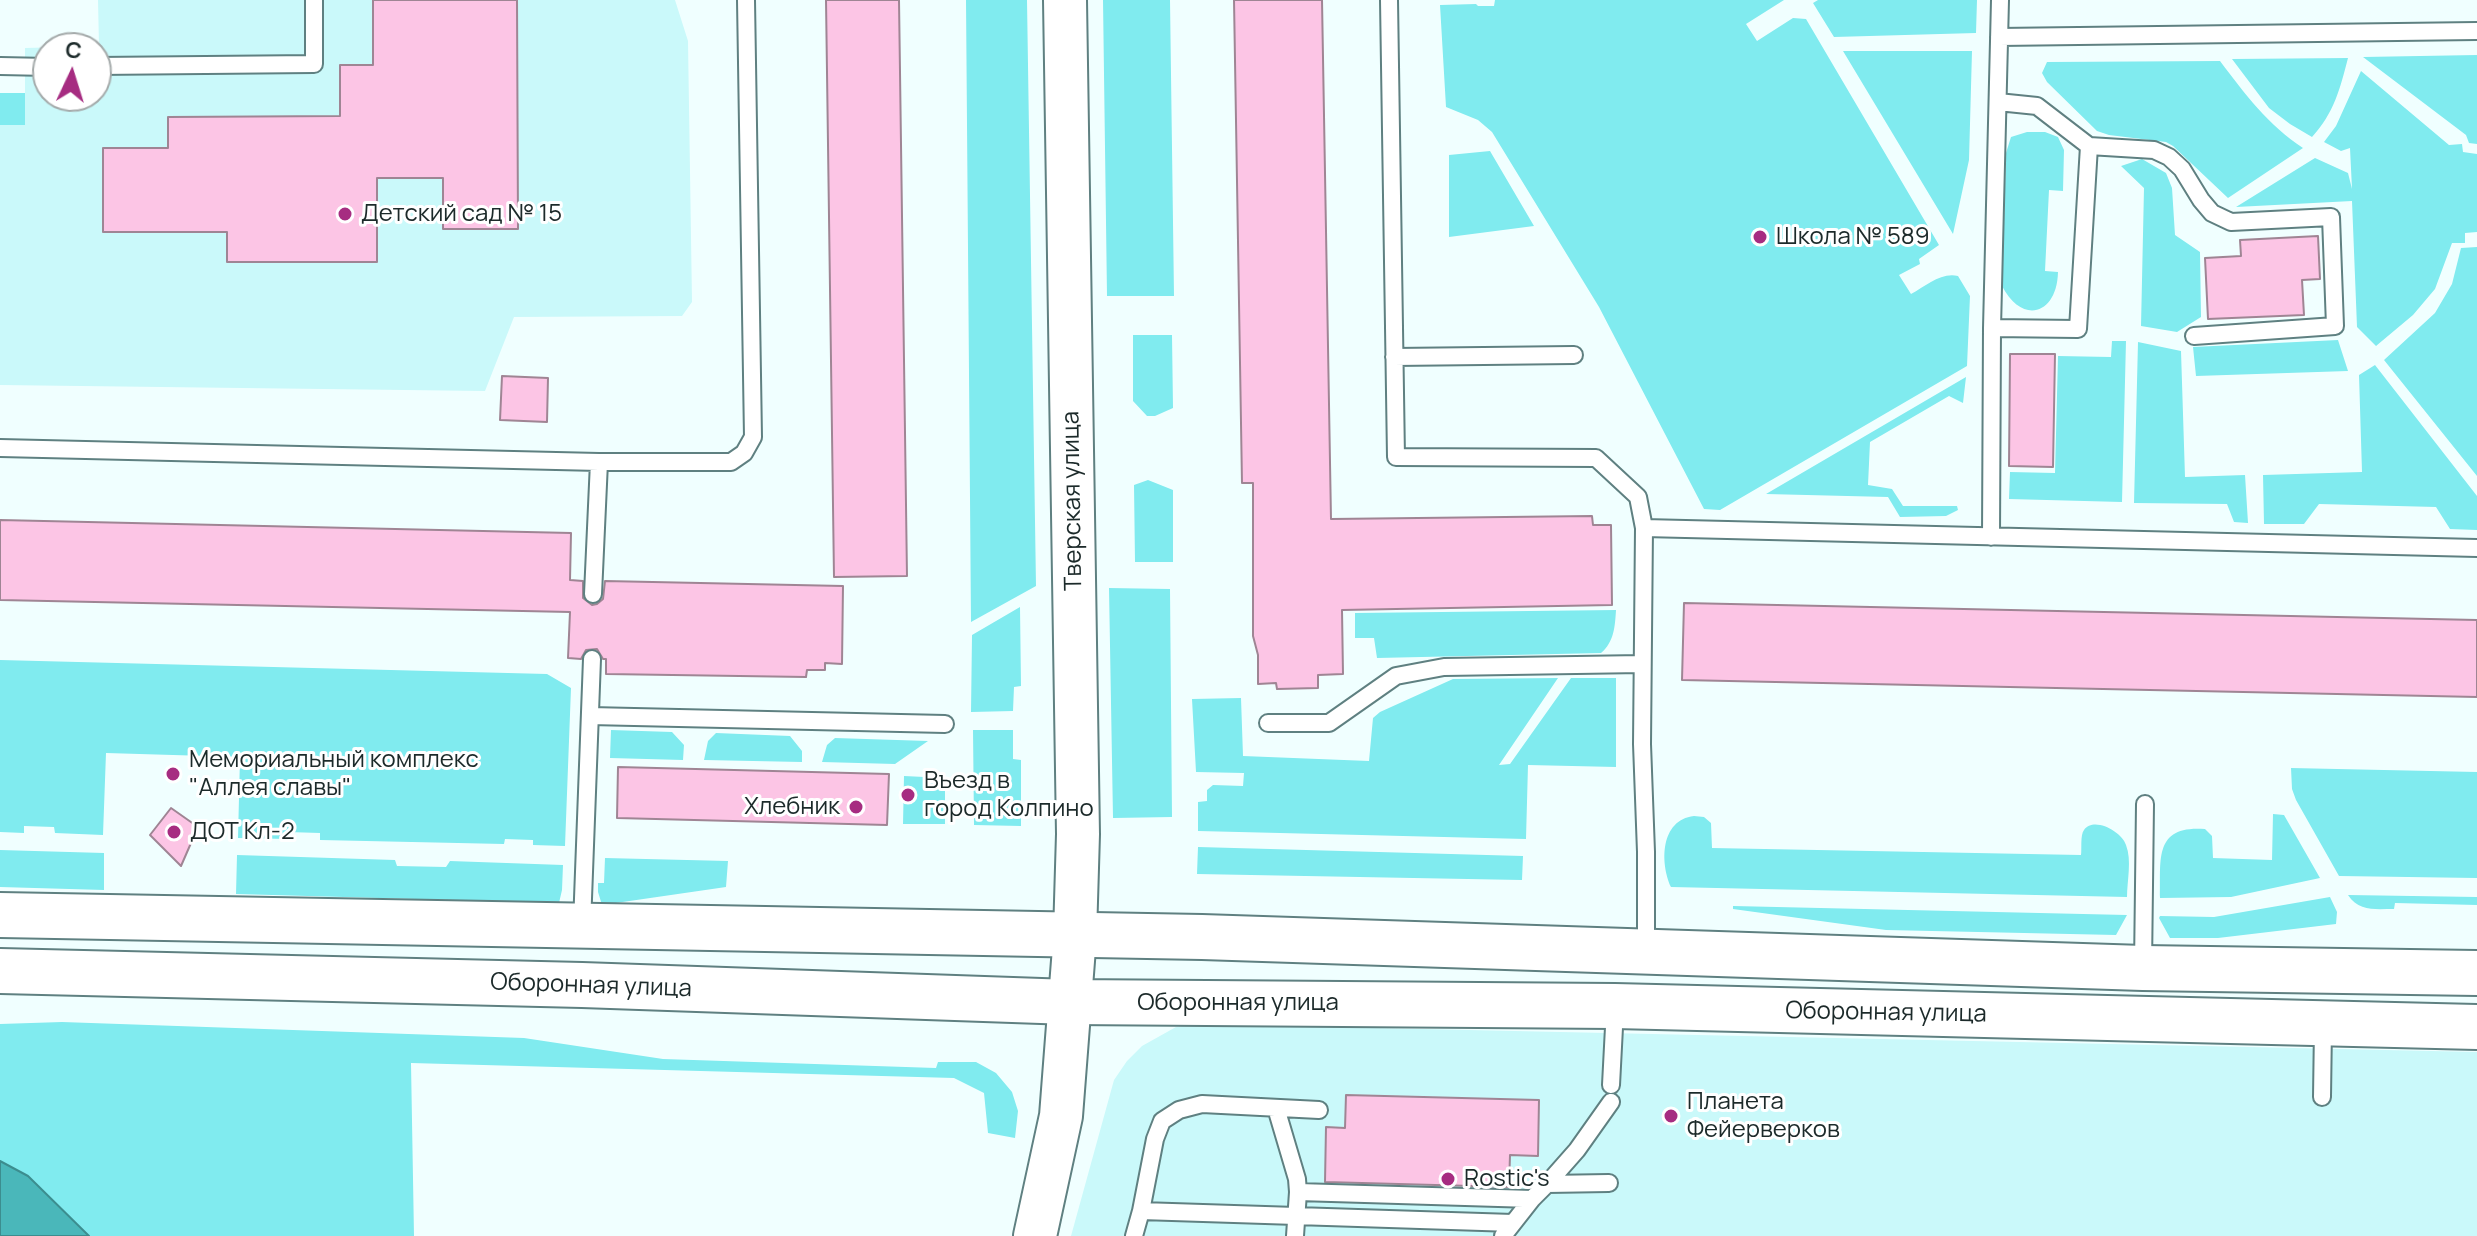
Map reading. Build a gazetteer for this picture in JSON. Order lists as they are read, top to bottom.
{
  "streets": {
    "main road": ["Тверская улица", "Оборонная улица"]
  },
  "crossings": [
    ["Тверская улица", "Оборонная улица"]
  ],
  "places": [
    "Детский сад № 15",
    "Школа № 589",
    "Мемориальный комплекс \"Аллея славы\"",
    "Въезд в город Колпино",
    "Хлебник",
    "ДОТ Кл-2",
    "Планета Фейерверков",
    "Rostic's"
  ],
  "north": "top"
}
